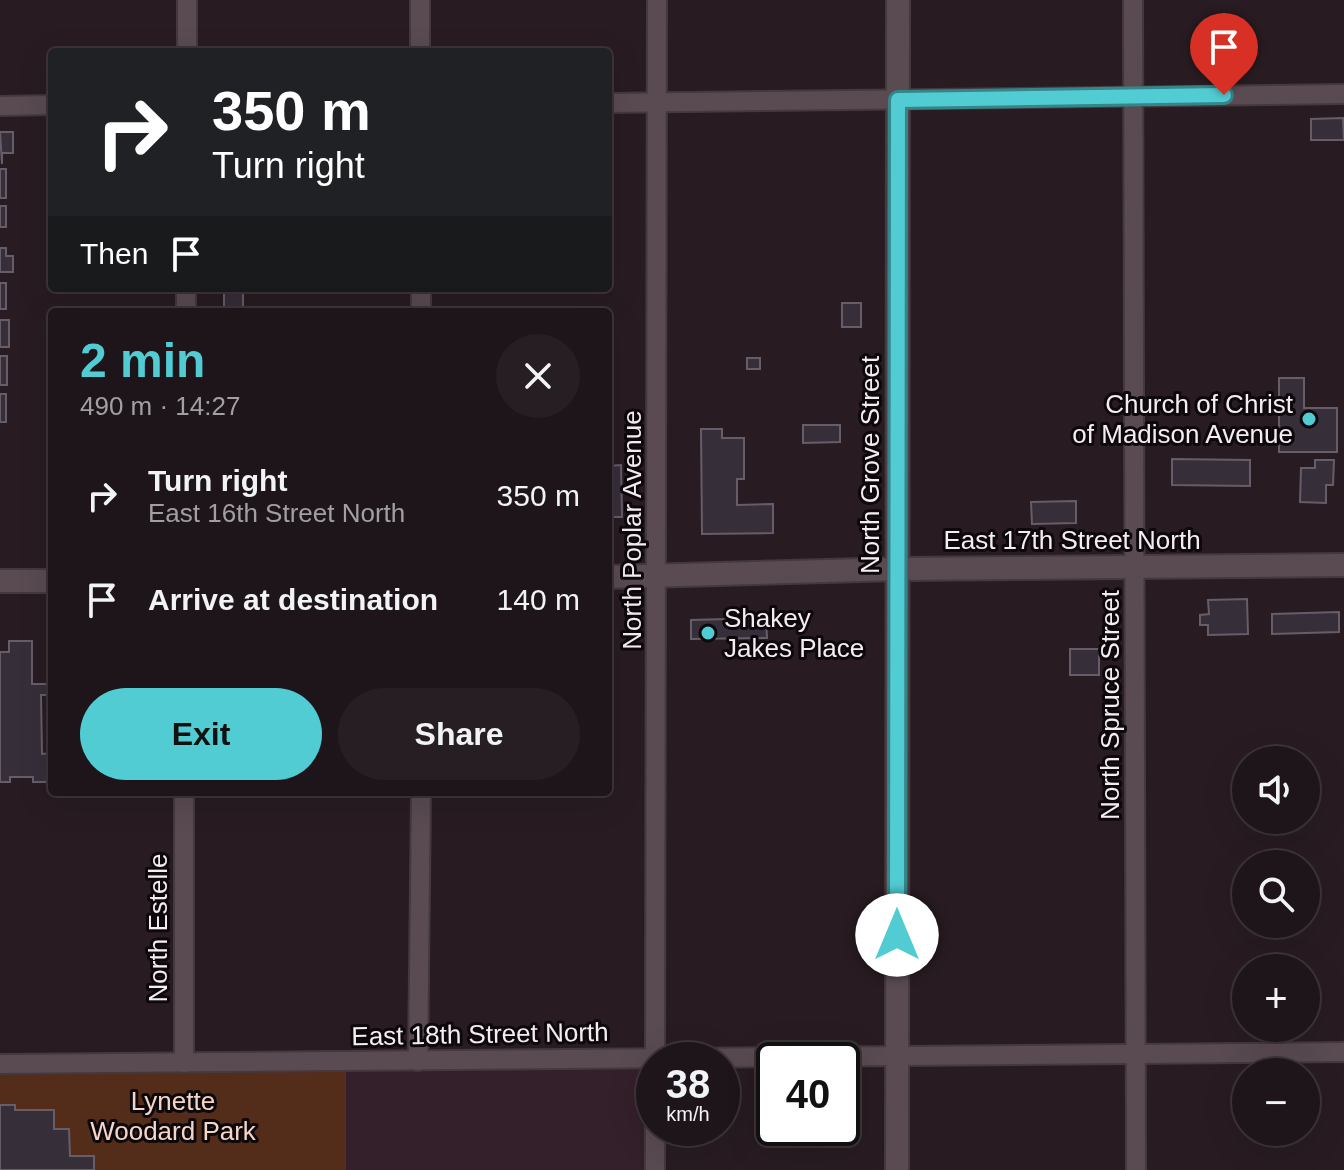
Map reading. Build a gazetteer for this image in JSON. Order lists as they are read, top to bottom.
{
  "streets": {
    "street": [
      "North Grove Street",
      "North Poplar Avenue",
      "East 17th Street North",
      "North Spruce Street",
      "North Estelle",
      "East 18th Street North"
    ]
  },
  "crossings": [
    ["North Grove Street", "East 17th Street North"],
    ["North Grove Street", "East 18th Street North"],
    ["North Poplar Avenue", "East 17th Street North"],
    ["East 17th Street North", "North Spruce Street"],
    ["North Spruce Street", "East 18th Street North"],
    ["North Estelle", "East 18th Street North"]
  ],
  "parks": ["Lynette Woodard Park"],
  "places": ["Church of Christ of Madison Avenue", "Shakey Jakes Place"],
  "page": {
    "turn": ["350 m", "Turn right"],
    "then": "Then",
    "heading": ["2 min", "490 m · 14:27"],
    "list": [
      {
        "name": "Turn right",
        "note": "East 16th Street North",
        "value": "350 m"
      },
      {
        "name": "Arrive at destination",
        "value": "140 m"
      }
    ],
    "buttons": ["Exit", "Share"],
    "map_buttons": ["+", "−"],
    "speed": "38 km/h",
    "limit": "40"
  }
}
